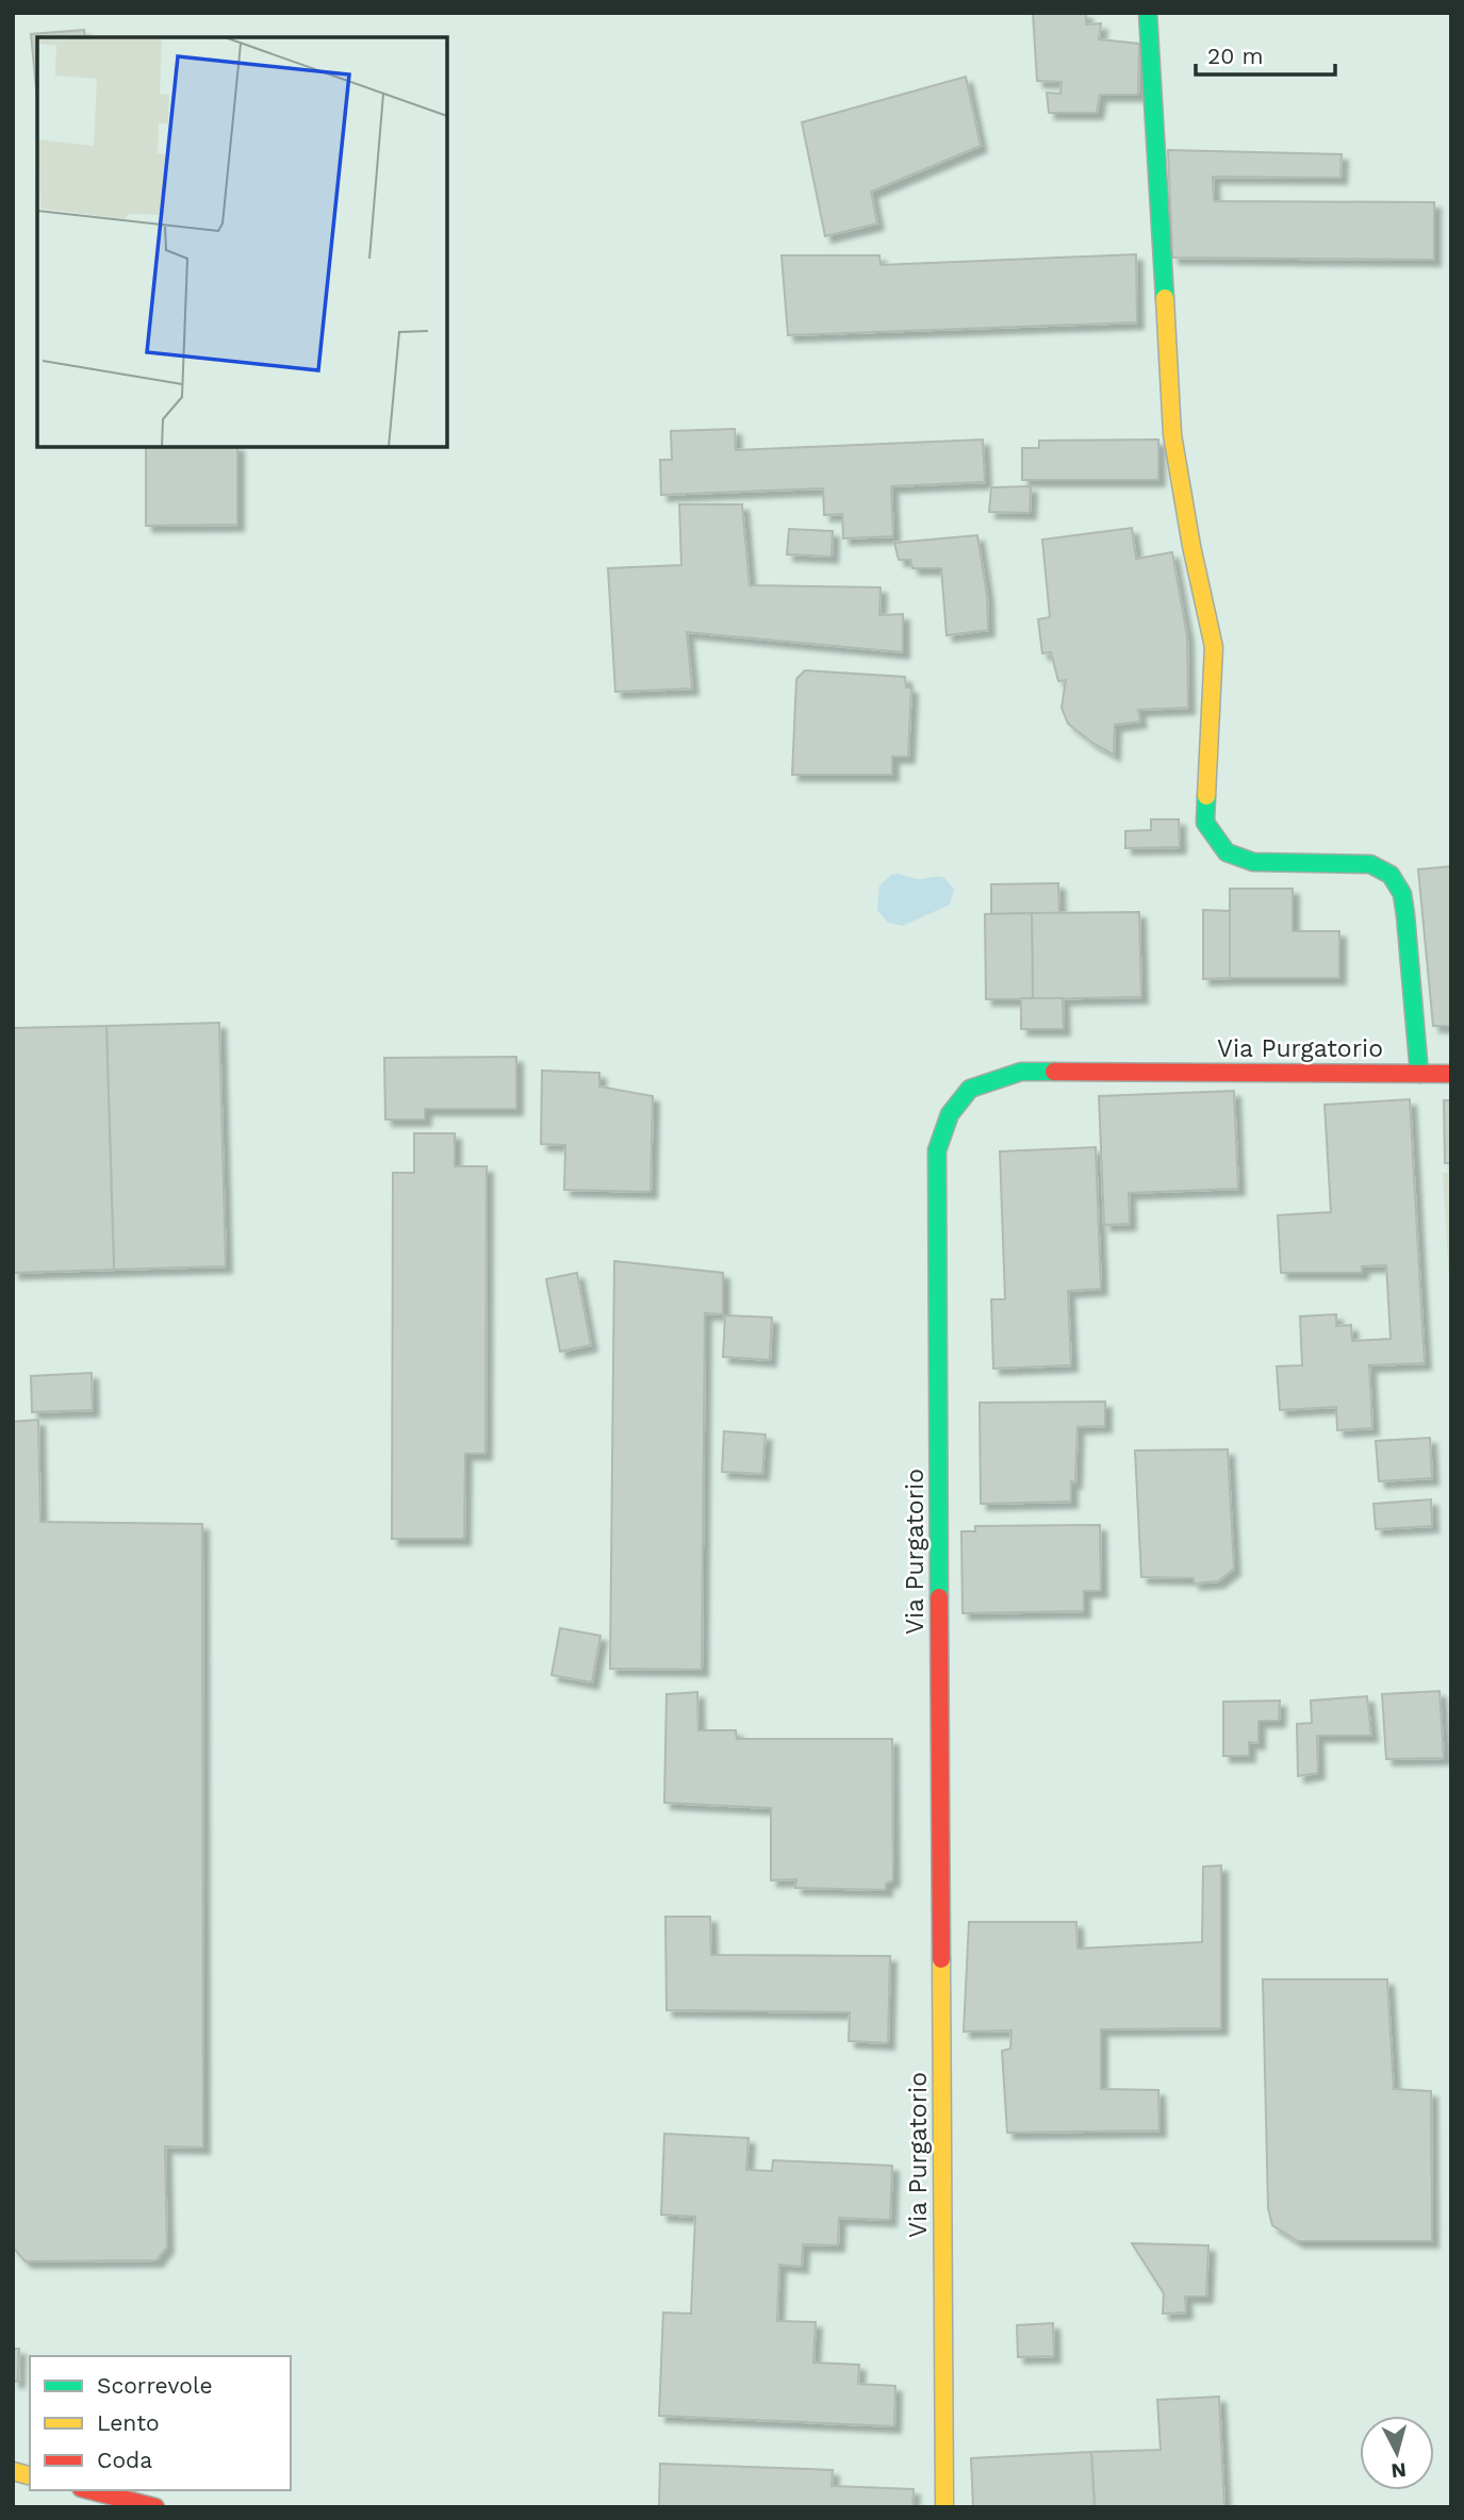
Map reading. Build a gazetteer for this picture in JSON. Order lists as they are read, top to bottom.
{
  "streets": {
    "street": ["Via Purgatorio"]
  },
  "legend": ["Scorrevole", "Lento", "Coda"],
  "scale_bar": "20 m",
  "north": "bottom"
}
